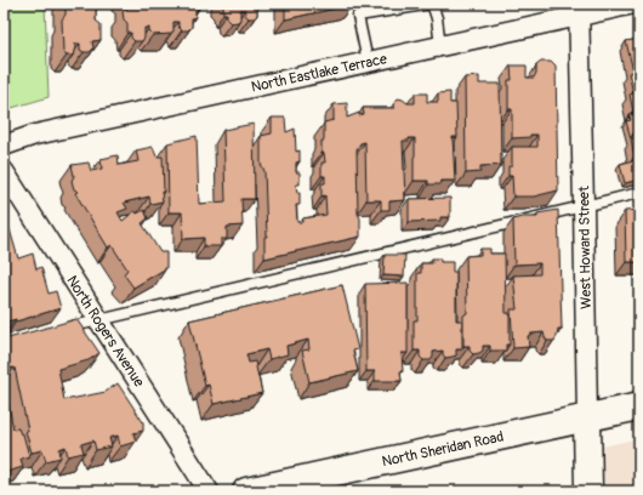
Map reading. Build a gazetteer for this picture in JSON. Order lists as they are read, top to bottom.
{
  "streets": {
    "main road": ["West Howard Street", "North Sheridan Road"],
    "street": ["North Eastlake Terrace", "North Rogers Avenue"]
  },
  "crossings": [
    ["North Eastlake Terrace", "West Howard Street"],
    ["West Howard Street", "North Sheridan Road"]
  ]
}
